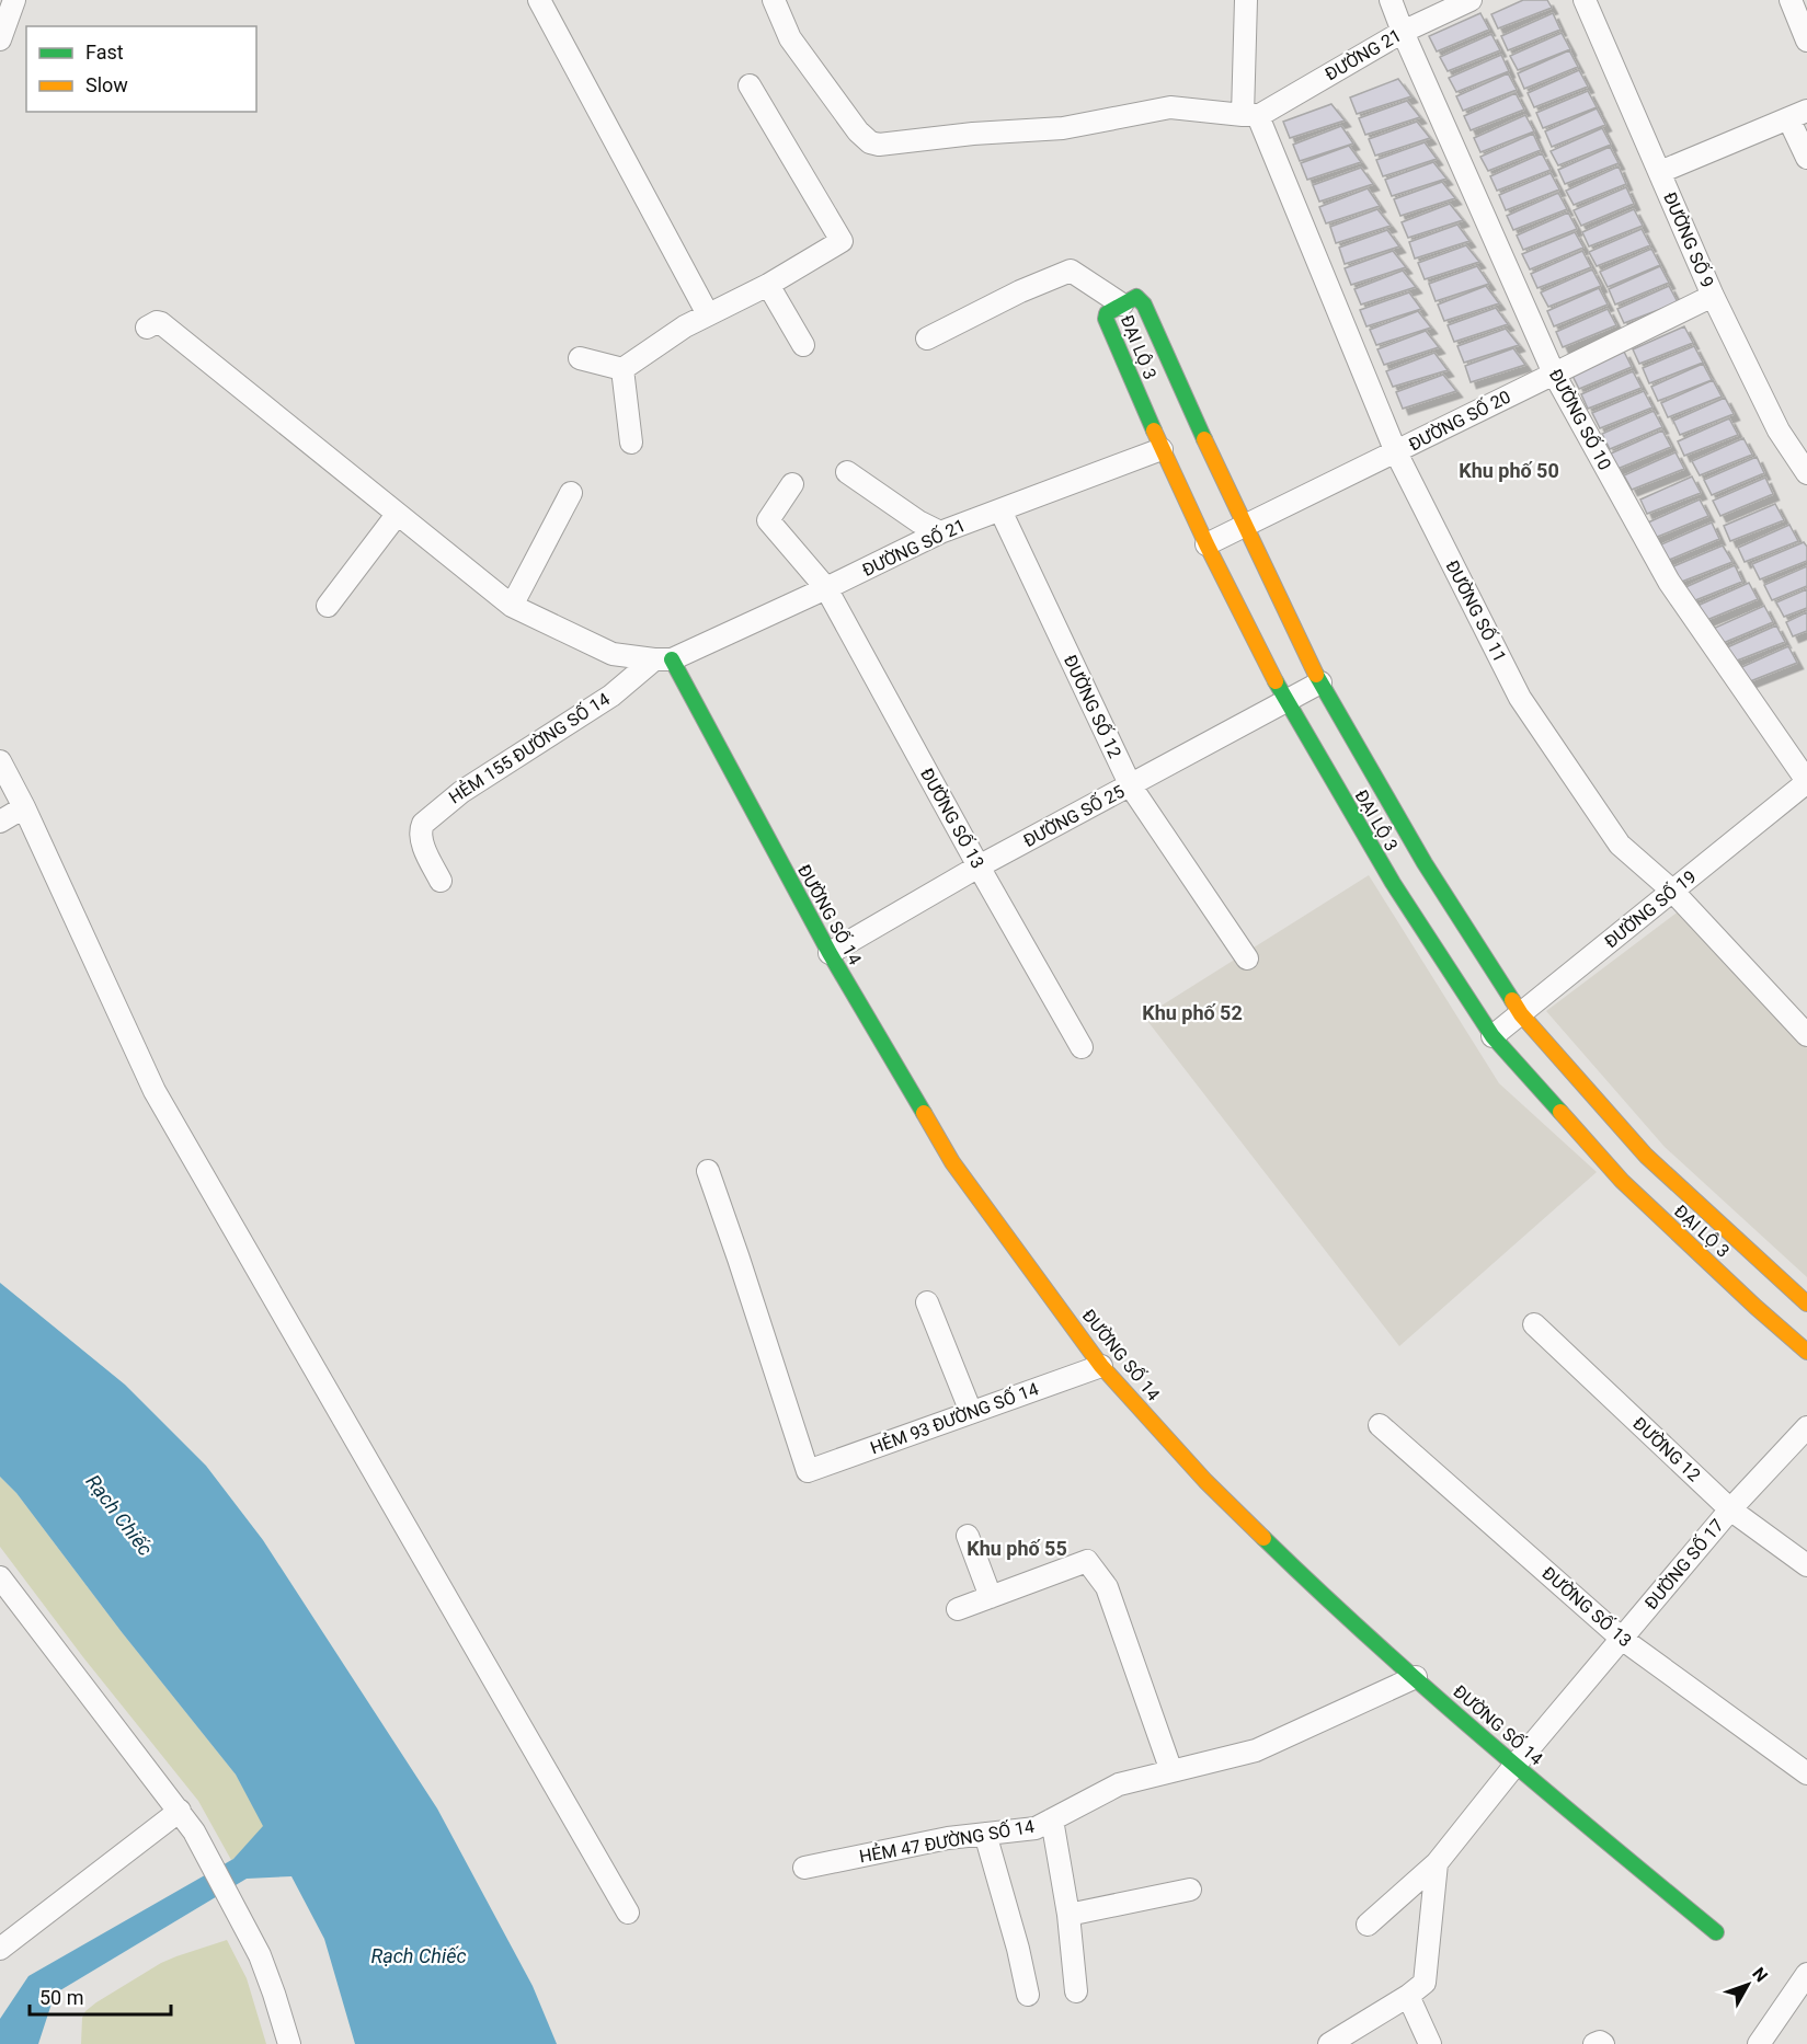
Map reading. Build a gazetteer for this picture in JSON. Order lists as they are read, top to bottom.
{
  "streets": {
    "street": [
      "ĐƯỜNG 21",
      "ĐƯỜNG SỐ 9",
      "ĐẠI LỘ 3",
      "ĐƯỜNG SỐ 10",
      "ĐƯỜNG SỐ 20",
      "ĐƯỜNG SỐ 21",
      "ĐƯỜNG SỐ 11",
      "ĐƯỜNG SỐ 12",
      "HẺM 155 ĐƯỜNG SỐ 14",
      "ĐƯỜNG SỐ 25",
      "ĐƯỜNG SỐ 13",
      "ĐƯỜNG SỐ 19",
      "ĐƯỜNG SỐ 14",
      "HẺM 93 ĐƯỜNG SỐ 14",
      "ĐƯỜNG 12",
      "ĐƯỜNG SỐ 17",
      "HẺM 47 ĐƯỜNG SỐ 14"
    ]
  },
  "crossings": [
    ["ĐƯỜNG 21", "ĐƯỜNG SỐ 10"],
    ["ĐƯỜNG 21", "ĐƯỜNG SỐ 11"],
    ["ĐƯỜNG SỐ 9", "ĐƯỜNG SỐ 20"],
    ["ĐẠI LỘ 3", "ĐƯỜNG SỐ 20"],
    ["ĐẠI LỘ 3", "ĐƯỜNG SỐ 21"],
    ["ĐẠI LỘ 3", "ĐƯỜNG SỐ 25"],
    ["ĐẠI LỘ 3", "ĐƯỜNG SỐ 19"],
    ["ĐƯỜNG SỐ 10", "ĐƯỜNG SỐ 20"],
    ["ĐƯỜNG SỐ 10", "ĐƯỜNG SỐ 19"],
    ["ĐƯỜNG SỐ 20", "ĐƯỜNG SỐ 11"],
    ["ĐƯỜNG SỐ 21", "ĐƯỜNG SỐ 12"],
    ["ĐƯỜNG SỐ 21", "HẺM 155 ĐƯỜNG SỐ 14"],
    ["ĐƯỜNG SỐ 21", "ĐƯỜNG SỐ 13"],
    ["ĐƯỜNG SỐ 21", "ĐƯỜNG SỐ 14"],
    ["ĐƯỜNG SỐ 11", "ĐƯỜNG SỐ 19"],
    ["ĐƯỜNG SỐ 12", "ĐƯỜNG SỐ 25"],
    ["HẺM 155 ĐƯỜNG SỐ 14", "ĐƯỜNG SỐ 14"],
    ["ĐƯỜNG SỐ 25", "ĐƯỜNG SỐ 13"],
    ["ĐƯỜNG SỐ 25", "ĐƯỜNG SỐ 14"],
    ["ĐƯỜNG SỐ 13", "ĐƯỜNG SỐ 17"],
    ["ĐƯỜNG SỐ 14", "HẺM 93 ĐƯỜNG SỐ 14"],
    ["ĐƯỜNG SỐ 14", "ĐƯỜNG SỐ 17"],
    ["ĐƯỜNG SỐ 14", "HẺM 47 ĐƯỜNG SỐ 14"],
    ["ĐƯỜNG 12", "ĐƯỜNG SỐ 17"]
  ],
  "districts": ["Khu phố 50", "Khu phố 52", "Khu phố 55"],
  "water": ["Rạch Chiếc"],
  "legend": ["Fast", "Slow"],
  "scale_bar": "50 m",
  "north": "top right"
}
